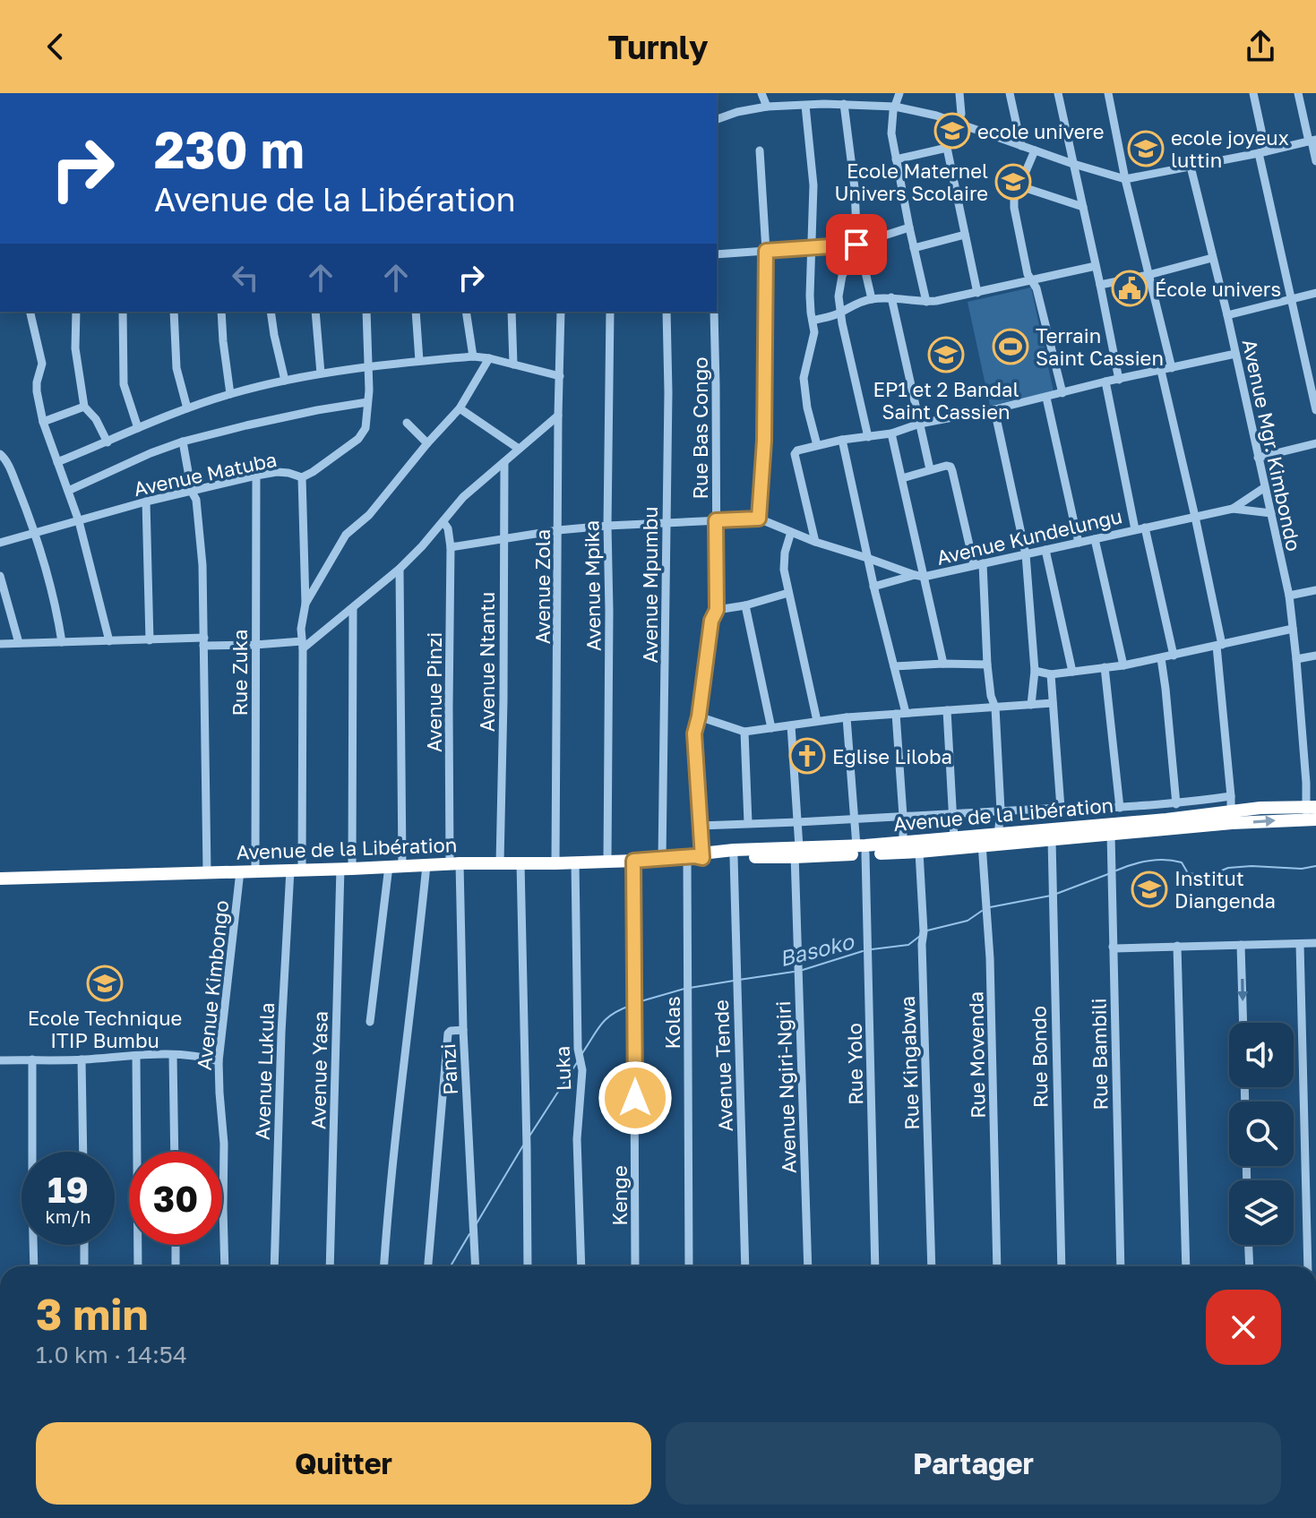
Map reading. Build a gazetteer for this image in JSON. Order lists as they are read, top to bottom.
{
  "streets": {
    "highway": ["Avenue de la Libération"],
    "street": [
      "Rue Bas Congo",
      "Avenue Mgr. Kimbondo",
      "Avenue Matuba",
      "Avenue Kundelungu",
      "Avenue Mpumbu",
      "Avenue Mpika",
      "Avenue Zola",
      "Avenue Ntantu",
      "Rue Zuka",
      "Avenue Pinzi",
      "Avenue Kimbongo",
      "Kolas",
      "Rue Bambili",
      "Rue Movenda",
      "Rue Bondo",
      "Rue Kingabwa",
      "Rue Yolo",
      "Avenue Tende",
      "Luka",
      "Panzi",
      "Avenue Yasa",
      "Avenue Lukula",
      "Avenue Ngiri-Ngiri",
      "Kenge"
    ]
  },
  "crossings": [
    ["Rue Bas Congo", "Kolas"],
    ["Avenue Mgr. Kimbondo", "Avenue Kundelungu"],
    ["Avenue Mgr. Kimbondo", "Avenue de la Libération"],
    ["Avenue Matuba", "Rue Zuka"],
    ["Avenue Matuba", "Avenue Lukula"],
    ["Avenue Mpumbu", "Avenue de la Libération"],
    ["Avenue Mpika", "Avenue de la Libération"],
    ["Avenue Zola", "Avenue de la Libération"],
    ["Avenue Ntantu", "Avenue de la Libération"],
    ["Rue Zuka", "Avenue de la Libération"],
    ["Avenue Pinzi", "Avenue de la Libération"],
    ["Avenue Pinzi", "Panzi"],
    ["Avenue de la Libération", "Avenue Kimbongo"],
    ["Avenue de la Libération", "Kolas"],
    ["Avenue de la Libération", "Rue Bambili"],
    ["Avenue de la Libération", "Rue Movenda"],
    ["Avenue de la Libération", "Rue Bondo"],
    ["Avenue de la Libération", "Rue Kingabwa"],
    ["Avenue de la Libération", "Rue Yolo"],
    ["Avenue de la Libération", "Avenue Tende"],
    ["Avenue de la Libération", "Luka"],
    ["Avenue de la Libération", "Panzi"],
    ["Avenue de la Libération", "Avenue Yasa"],
    ["Avenue de la Libération", "Avenue Lukula"],
    ["Avenue de la Libération", "Avenue Ngiri-Ngiri"],
    ["Avenue de la Libération", "Kenge"]
  ],
  "water": ["Basoko"],
  "places": {
    "school or university": [
      "ecole univere",
      "ecole joyeux luttin",
      "Ecole Maternel Univers Scolaire",
      "EP1 et 2 Bandal Saint Cassien",
      "Institut Diangenda",
      "Ecole Technique ITIP Bumbu"
    ],
    "public building": ["École univers"],
    "sports": ["Terrain Saint Cassien"],
    "church": ["Eglise Liloba"]
  },
  "page": {
    "header": "Turnly",
    "turn": ["230 m", "Avenue de la Libération"],
    "speed": "19 km/h",
    "limit": "30",
    "heading": ["3 min", "1.0 km · 14:54"],
    "buttons": ["Quitter", "Partager"]
  }
}
